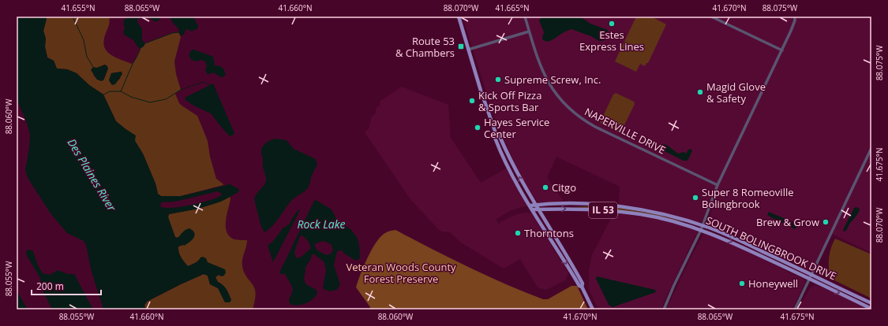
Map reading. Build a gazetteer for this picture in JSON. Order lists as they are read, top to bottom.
{
  "streets": {
    "main road": ["IL 53", "SOUTH BOLINGBROOK DRIVE"],
    "street": ["NAPERVILLE DRIVE"]
  },
  "water": ["Des Plaines River", "Rock Lake"],
  "parks": ["Veteran Woods County Forest Preserve"],
  "places": {
    "other": [
      "Estes Express Lines",
      "Supreme Screw, Inc.",
      "Magid Glove & Safety",
      "Kick Off Pizza & Sports Bar",
      "Hayes Service Center",
      "Citgo",
      "Super 8 Romeoville Bolingbrook",
      "Brew & Grow",
      "Thorntons",
      "Honeywell"
    ],
    "transit": ["Route 53 & Chambers"]
  },
  "scale_bar": "200 m",
  "coordinates": [
    "41.655°N",
    "88.065°W",
    "41.660°N",
    "88.070°W",
    "41.665°N",
    "41.670°N",
    "88.075°W",
    "88.060°W",
    "41.675°N",
    "88.055°W"
  ]
}
